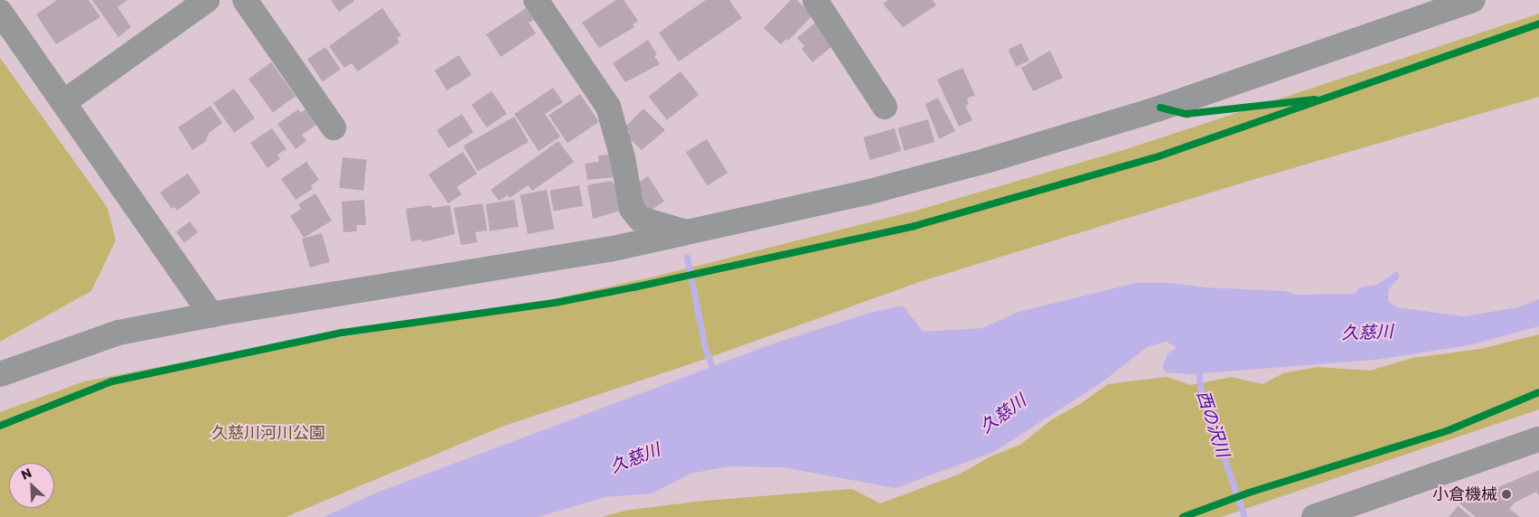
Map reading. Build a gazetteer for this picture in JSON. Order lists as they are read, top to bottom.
{
  "water": ["久慈川", "西の沢川"],
  "parks": ["久慈川河川公園"],
  "places": ["小倉機械"],
  "north": "top left"
}
